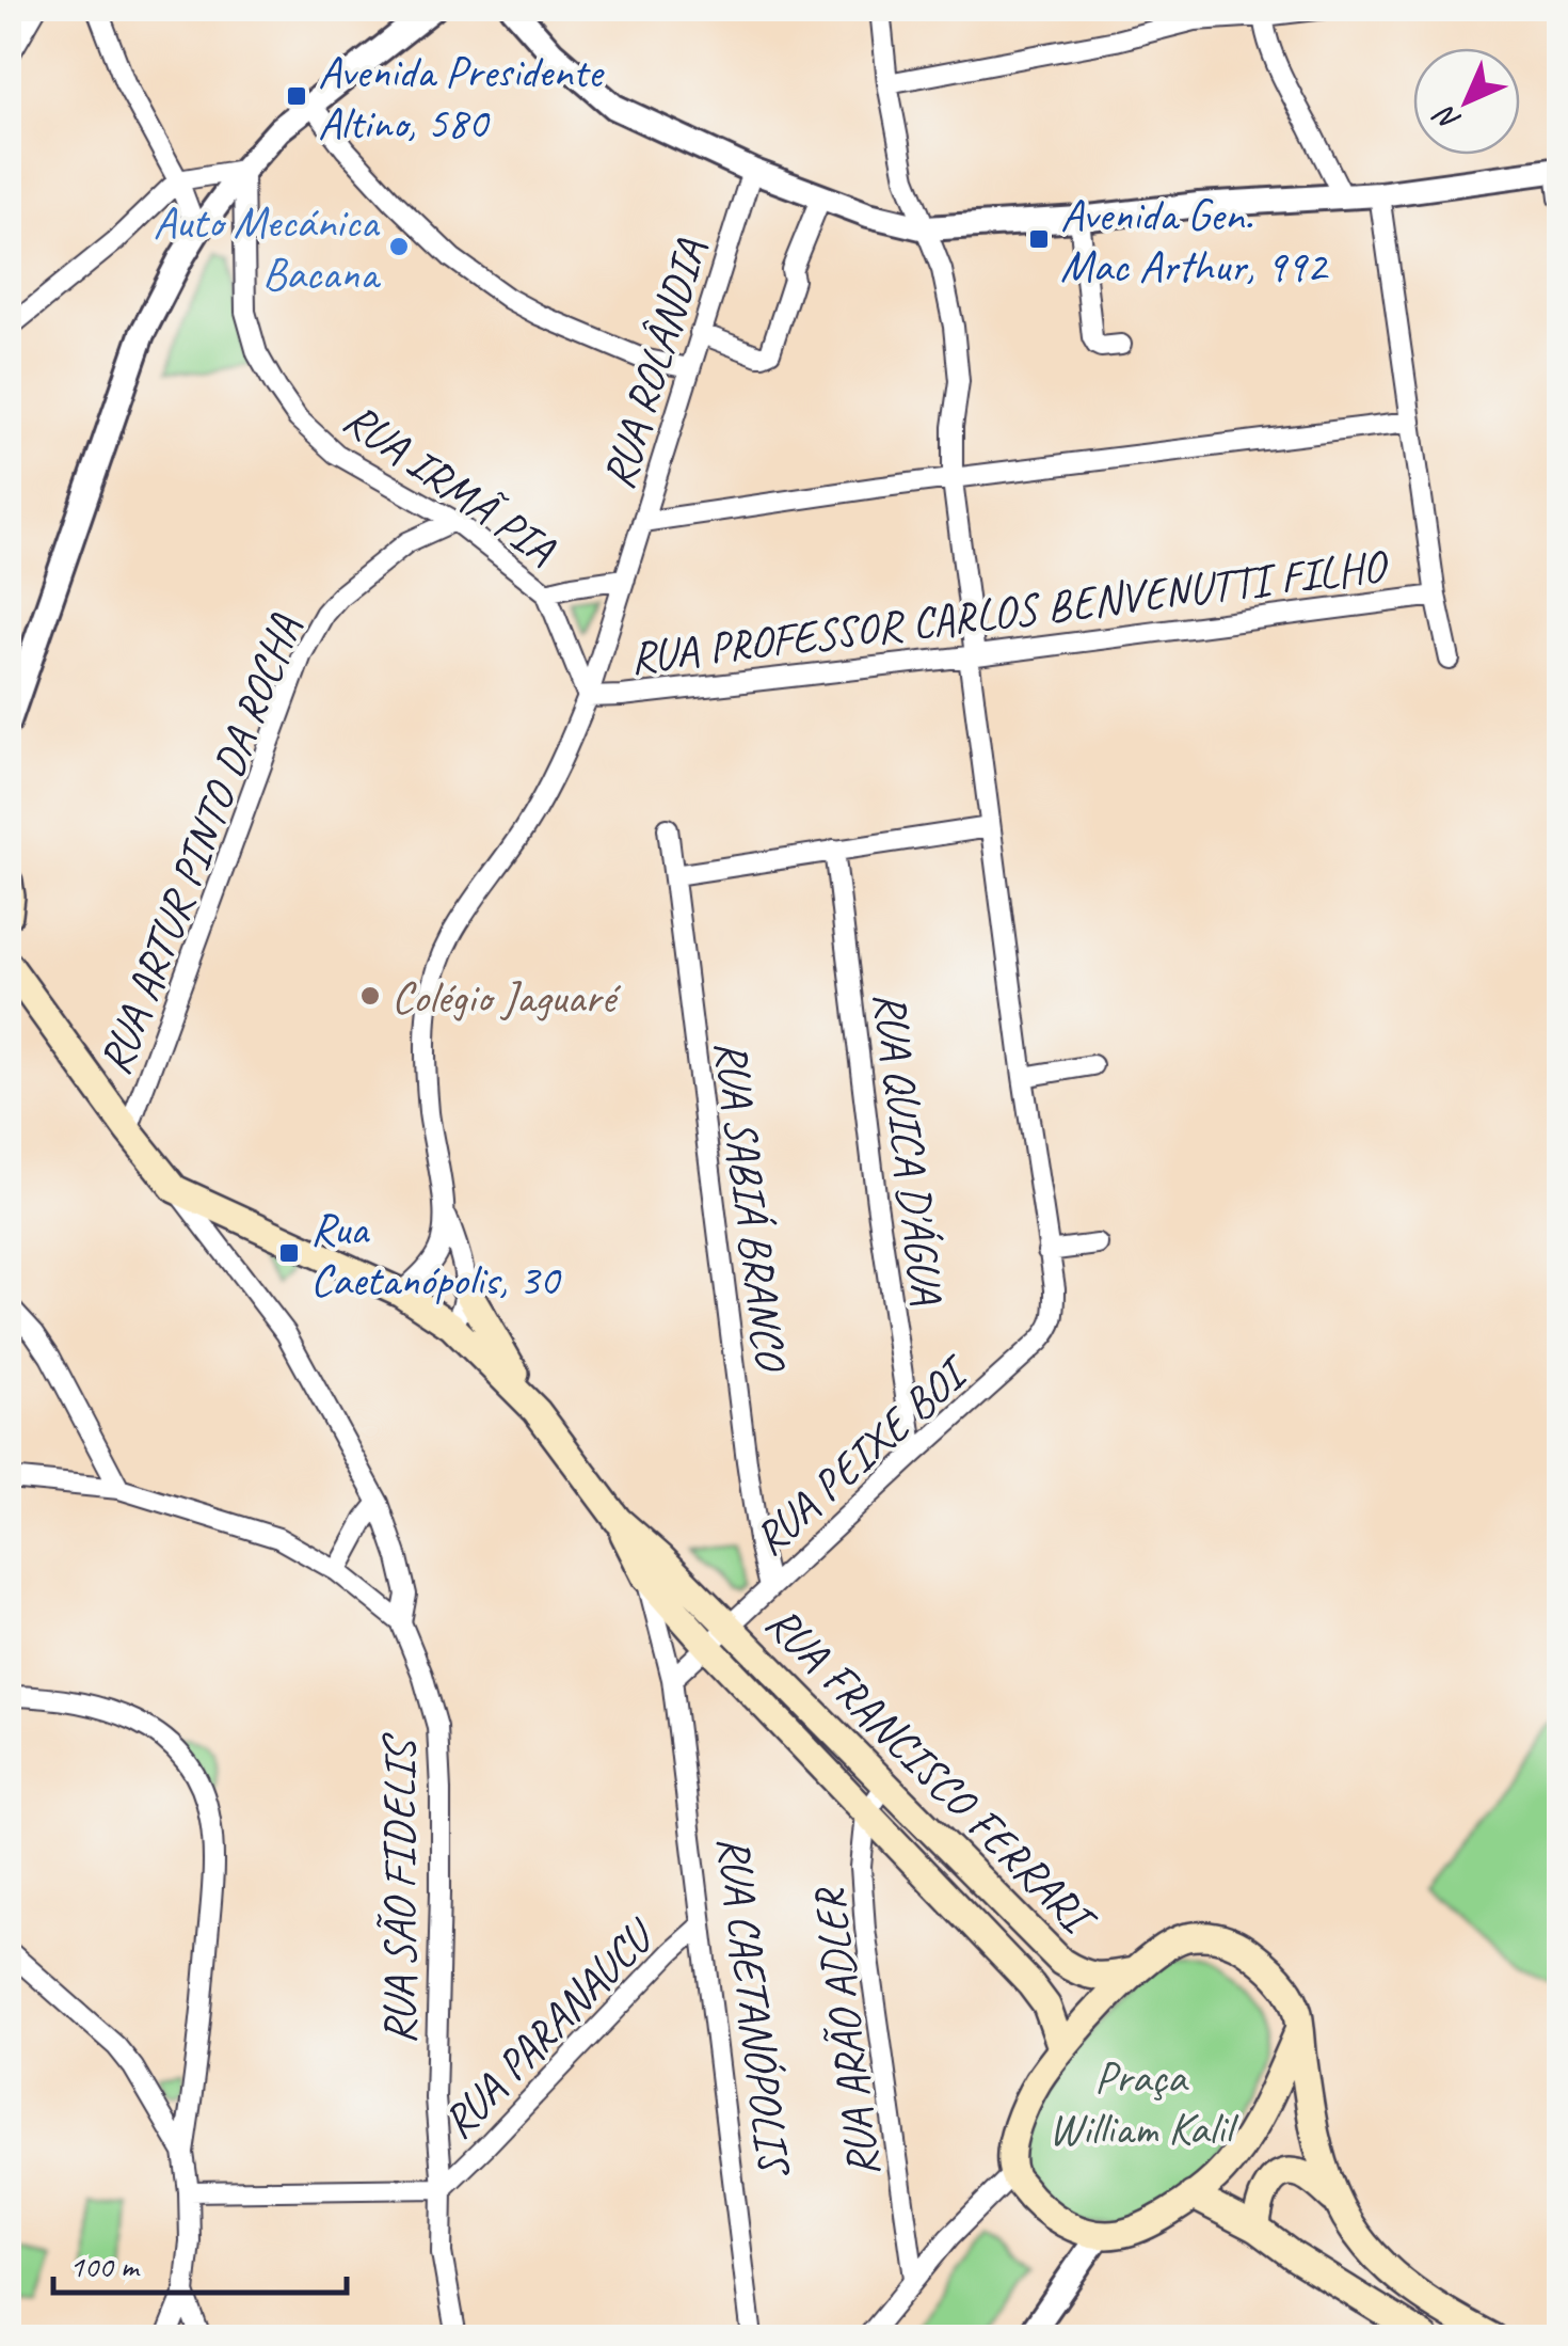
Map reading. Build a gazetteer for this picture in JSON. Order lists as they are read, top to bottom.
{
  "streets": {
    "main road": ["RUA FRANCISCO FERRARI", "RUA CAETANÓPOLIS"],
    "street": [
      "RUA ROLÂNDIA",
      "RUA IRMÃ PIA",
      "RUA PROFESSOR CARLOS BENVENUTTI FILHO",
      "RUA ARTUR PINTO DA ROCHA",
      "RUA QUICA D'ÁGUA",
      "RUA SABIÁ BRANCO",
      "RUA PEIXE BOI",
      "RUA SÃO FIDELIS",
      "RUA PARANAUCU",
      "RUA ARÃO ADLER"
    ]
  },
  "crossings": [
    ["RUA ROLÂNDIA", "RUA IRMÃ PIA"],
    ["RUA ROLÂNDIA", "RUA PROFESSOR CARLOS BENVENUTTI FILHO"],
    ["RUA IRMÃ PIA", "RUA PROFESSOR CARLOS BENVENUTTI FILHO"],
    ["RUA IRMÃ PIA", "RUA ARTUR PINTO DA ROCHA"],
    ["RUA QUICA D'ÁGUA", "RUA PEIXE BOI"],
    ["RUA SABIÁ BRANCO", "RUA PEIXE BOI"],
    ["RUA PEIXE BOI", "RUA FRANCISCO FERRARI"],
    ["RUA PEIXE BOI", "RUA CAETANÓPOLIS"],
    ["RUA FRANCISCO FERRARI", "RUA CAETANÓPOLIS"],
    ["RUA FRANCISCO FERRARI", "RUA ARÃO ADLER"],
    ["RUA SÃO FIDELIS", "RUA PARANAUCU"],
    ["RUA CAETANÓPOLIS", "RUA PARANAUCU"]
  ],
  "parks": ["Praça William Kalil"],
  "places": {
    "transit": ["Avenida Presidente Altino, 580", "Avenida Gen. Mac Arthur, 992", "Rua Caetanópolis, 30"],
    "other": ["Auto Mecánica Bacana", "Colégio Jaguaré"]
  },
  "scale_bar": "100 m",
  "north": "bottom left"
}
